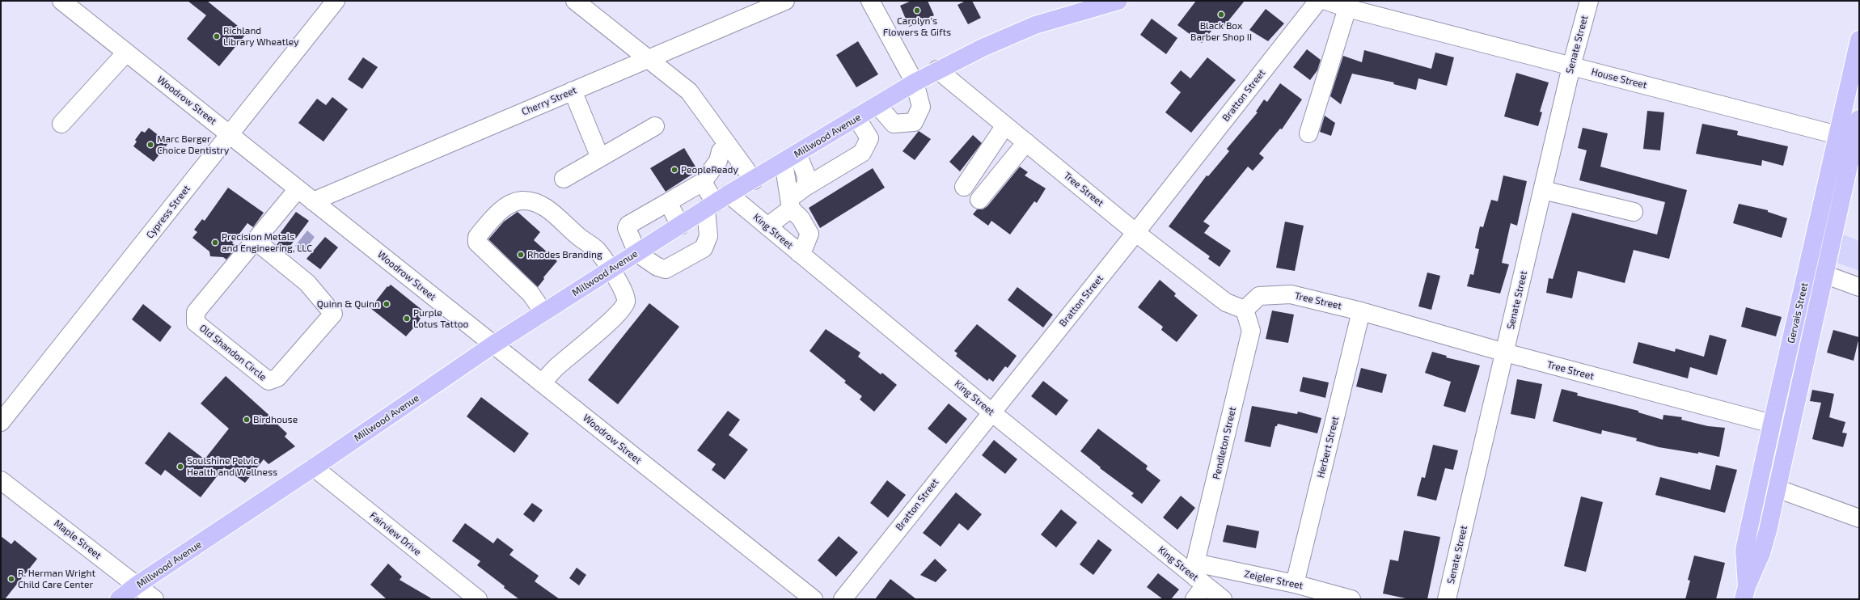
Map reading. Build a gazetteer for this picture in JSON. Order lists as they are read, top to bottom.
{
  "streets": {
    "main road": ["Millwood Avenue", "Gervais Street"],
    "street": [
      "Senate Street",
      "House Street",
      "Bratton Street",
      "Woodrow Street",
      "Cherry Street",
      "Tree Street",
      "Cypress Street",
      "King Street",
      "Old Shandon Circle",
      "Pendleton Street",
      "Herbert Street",
      "Fairview Drive",
      "Maple Street",
      "Zeigler Street"
    ]
  },
  "crossings": [
    ["Senate Street", "House Street"],
    ["Senate Street", "Tree Street"],
    ["House Street", "Gervais Street"],
    ["Bratton Street", "Tree Street"],
    ["Bratton Street", "King Street"],
    ["Woodrow Street", "Cherry Street"],
    ["Woodrow Street", "Millwood Avenue"],
    ["Woodrow Street", "Cypress Street"],
    ["Woodrow Street", "Old Shandon Circle"],
    ["Millwood Avenue", "Tree Street"],
    ["Millwood Avenue", "King Street"],
    ["Millwood Avenue", "Fairview Drive"],
    ["Millwood Avenue", "Maple Street"],
    ["Tree Street", "Gervais Street"],
    ["Tree Street", "Pendleton Street"],
    ["Tree Street", "Herbert Street"],
    ["King Street", "Pendleton Street"],
    ["King Street", "Zeigler Street"],
    ["Pendleton Street", "Zeigler Street"],
    ["Herbert Street", "Zeigler Street"]
  ],
  "places": [
    "Carolyn's Flowers & Gifts",
    "Black Box Barber Shop II",
    "Richland Library Wheatley",
    "Marc Berger Choice Dentistry",
    "PeopleReady",
    "Precision Metals and Engineering, LLC",
    "Rhodes Branding",
    "Quinn & Quinn",
    "Purple Lotus Tattoo",
    "Birdhouse",
    "Soulshine Pelvic Health and Wellness",
    "R. Herman Wright Child Care Center"
  ]
}
